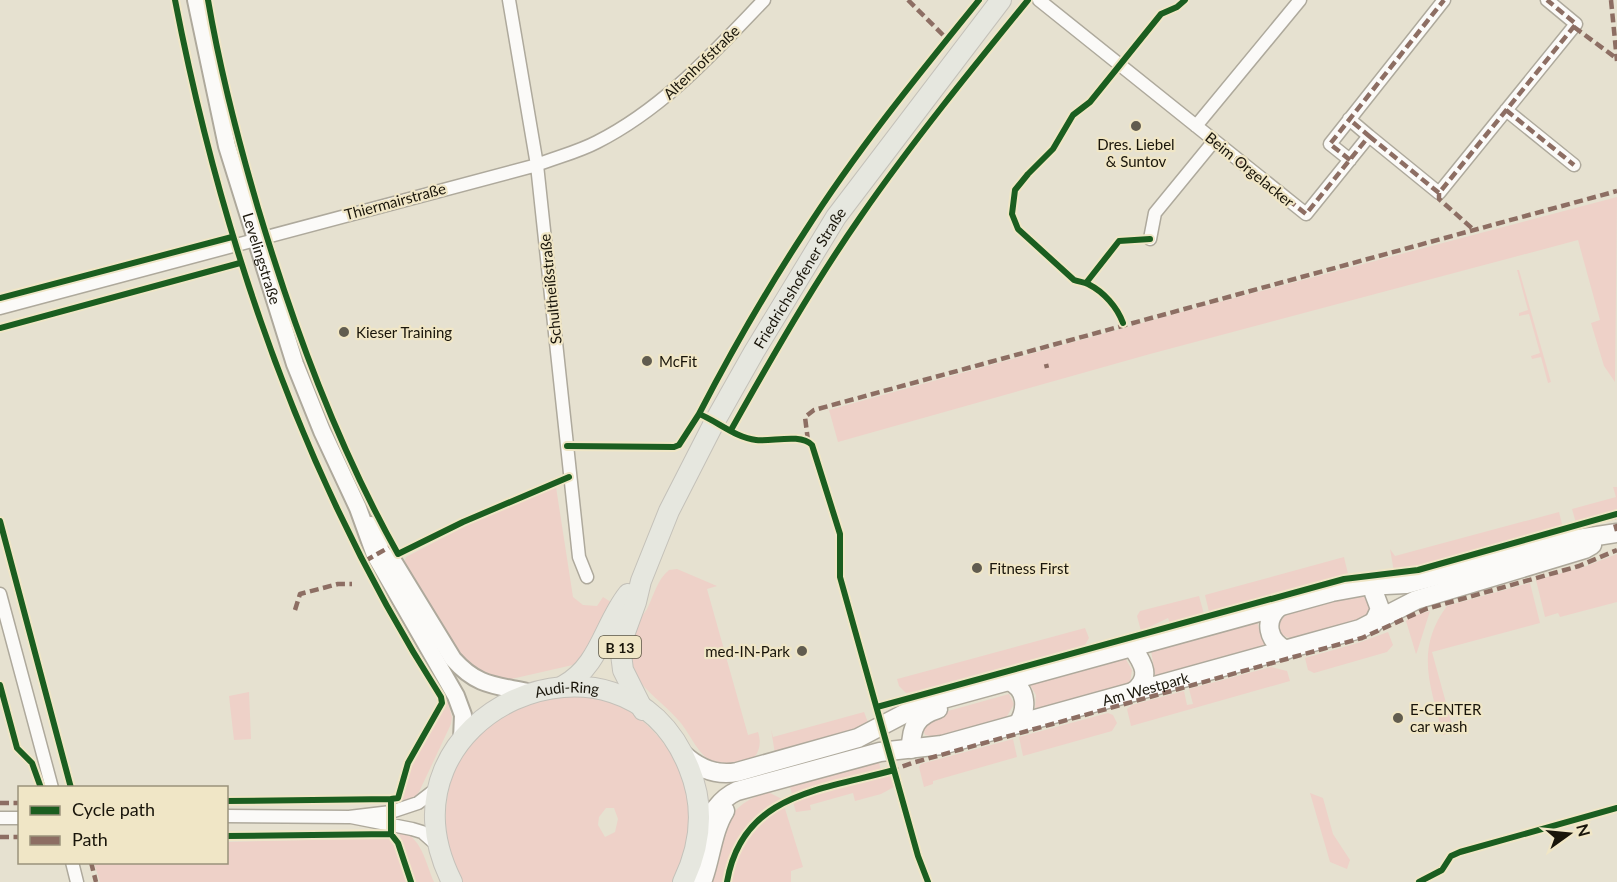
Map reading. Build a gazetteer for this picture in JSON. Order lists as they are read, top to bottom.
{
  "streets": {
    "main road": [
      "Friedrichshofener Straße",
      "B 13",
      "Am Westpark",
      "Audi-Ring"
    ],
    "street": [
      "Altenhofstraße",
      "Beim Orgelacker",
      "Thiermairstraße",
      "Levelingstraße",
      "Schultheißstraße"
    ]
  },
  "crossings": [
    ["Altenhofstraße", "Thiermairstraße"],
    ["Altenhofstraße", "Schultheißstraße"],
    ["Thiermairstraße", "Levelingstraße"],
    ["Thiermairstraße", "Schultheißstraße"],
    ["Levelingstraße", "Audi-Ring"],
    ["Friedrichshofener Straße", "Audi-Ring"],
    ["Am Westpark", "Audi-Ring"]
  ],
  "places": [
    "Dres. Liebel & Suntov",
    "Kieser Training",
    "McFit",
    "Fitness First",
    "med-IN-Park",
    "E-CENTER car wash"
  ],
  "legend": ["Cycle path", "Path"],
  "north": "right"
}
